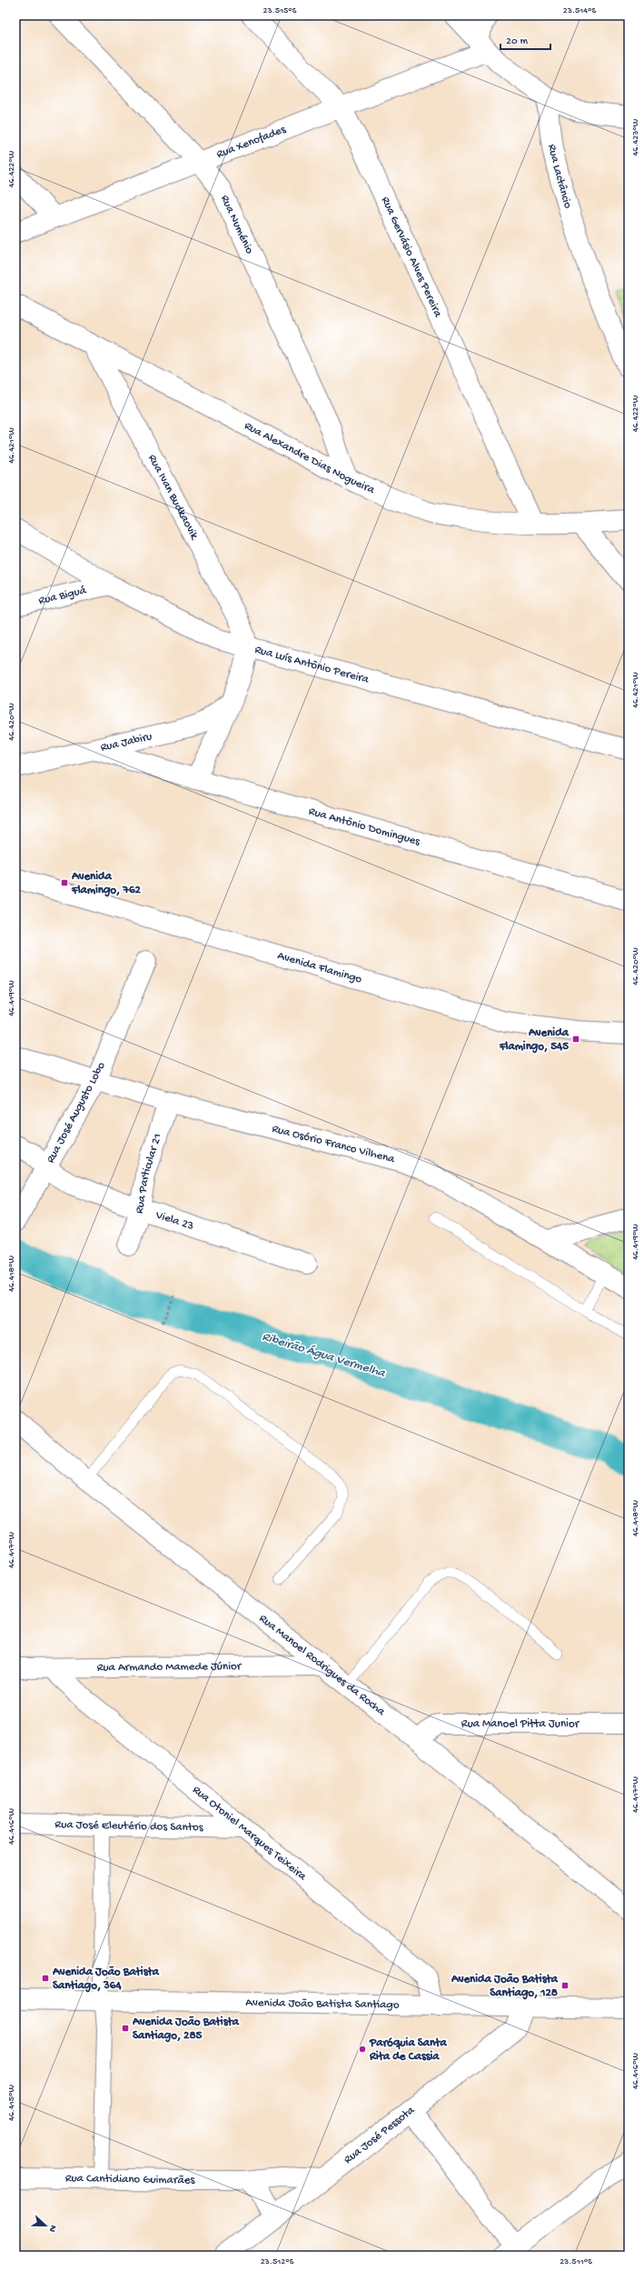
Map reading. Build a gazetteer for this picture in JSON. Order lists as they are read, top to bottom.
{
  "streets": {
    "street": [
      "Rua Xenofades",
      "Rua Lactâncio",
      "Rua Numénio",
      "Rua Gervásio Alves Pereira",
      "Rua Alexandre Dias Nogueira",
      "Rua Ivan Budkaovik",
      "Rua Biguá",
      "Rua Luís Antônio Pereira",
      "Rua Jabiru",
      "Rua Antônio Domingues",
      "Avenida Flamingo",
      "Rua José Augusto Lobo",
      "Rua Osório Franco Vilhena",
      "Rua Particular 21",
      "Viela 23",
      "Rua Manoel Rodrigues da Rocha",
      "Rua Armando Mamede Júnior",
      "Rua Manoel Pitta Junior",
      "Rua José Eleutério dos Santos",
      "Rua Otoniel Marques Teixeira",
      "Avenida João Batista Santiago",
      "Rua José Pessota",
      "Rua Cantidiano Guimarães"
    ]
  },
  "crossings": [
    ["Rua Xenofades", "Rua Numénio"],
    ["Rua Xenofades", "Rua Gervásio Alves Pereira"],
    ["Rua Numénio", "Rua Alexandre Dias Nogueira"],
    ["Rua Gervásio Alves Pereira", "Rua Alexandre Dias Nogueira"],
    ["Rua Alexandre Dias Nogueira", "Rua Ivan Budkaovik"],
    ["Rua Ivan Budkaovik", "Rua Luís Antônio Pereira"],
    ["Rua Ivan Budkaovik", "Rua Jabiru"],
    ["Rua Biguá", "Rua Luís Antônio Pereira"],
    ["Rua Luís Antônio Pereira", "Rua Jabiru"],
    ["Rua Jabiru", "Rua Antônio Domingues"],
    ["Rua José Augusto Lobo", "Rua Osório Franco Vilhena"],
    ["Rua José Augusto Lobo", "Viela 23"],
    ["Rua Osório Franco Vilhena", "Rua Particular 21"],
    ["Rua Particular 21", "Viela 23"],
    ["Rua Manoel Rodrigues da Rocha", "Rua Armando Mamede Júnior"],
    ["Rua Manoel Rodrigues da Rocha", "Rua Manoel Pitta Junior"],
    ["Rua Armando Mamede Júnior", "Rua Otoniel Marques Teixeira"],
    ["Rua José Eleutério dos Santos", "Rua Otoniel Marques Teixeira"],
    ["Rua Otoniel Marques Teixeira", "Avenida João Batista Santiago"],
    ["Avenida João Batista Santiago", "Rua José Pessota"],
    ["Rua José Pessota", "Rua Cantidiano Guimarães"]
  ],
  "water": ["Ribeirão Água Vermelha"],
  "places": {
    "transit": [
      "Avenida Flamingo, 762",
      "Avenida Flamingo, 545",
      "Avenida João Batista Santiago, 364",
      "Avenida João Batista Santiago, 128",
      "Avenida João Batista Santiago, 285"
    ],
    "other": ["Paróquia Santa Rita de Cassia"]
  },
  "scale_bar": "20 m",
  "north": "right",
  "coordinates": [
    "23.515°S",
    "23.514°S",
    "46.423°W",
    "46.422°W",
    "46.421°W",
    "46.420°W",
    "46.419°W",
    "46.418°W",
    "46.417°W",
    "46.416°W",
    "46.415°W",
    "23.512°S",
    "23.511°S"
  ]
}
